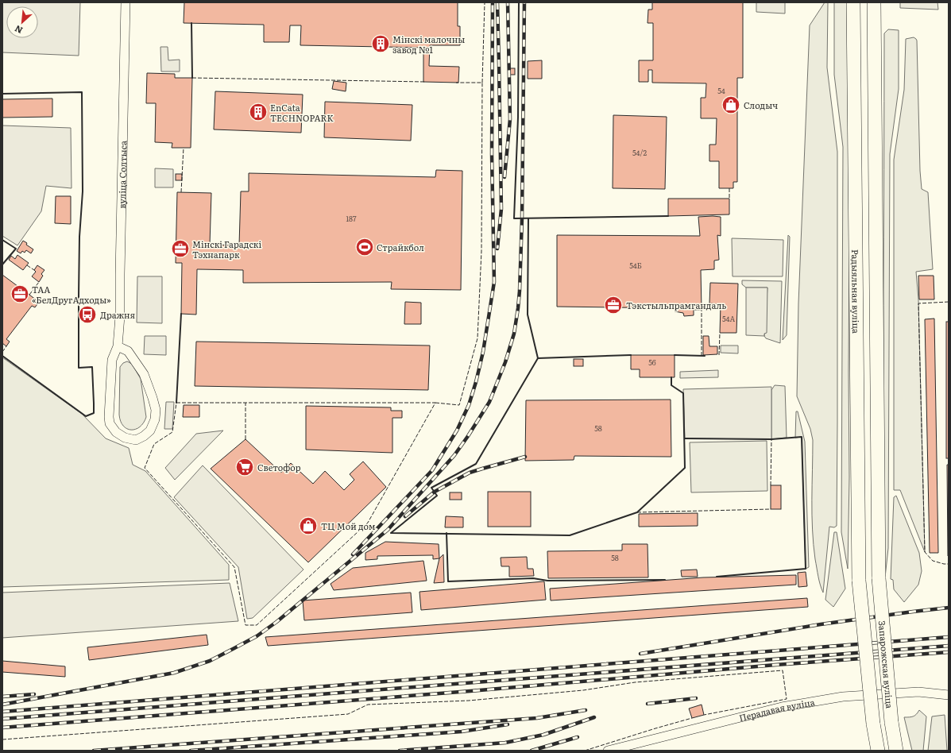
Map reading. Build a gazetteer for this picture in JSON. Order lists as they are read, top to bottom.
{
  "streets": {
    "main road": ["Радыяльная вуліца", "Запарожская вуліца"],
    "street": ["вуліца Солтыса", "Перадавая вуліца"]
  },
  "places": {
    "building": ["Мінскі малочны завод №1", "EnCata TECHNOPARK"],
    "shop": ["Слодыч", "ТЦ Мой дом"],
    "sports": ["Страйкбол"],
    "office": ["Мінскі Гарадскі Тэхнапарк", "ТАА «БелДругАдходы»", "Тэкстыльпрамгандаль"],
    "bus stop": ["Дражня"],
    "supermarket": ["Светофор"]
  },
  "house_numbers": [
    "54",
    "54/2",
    "187",
    "54Б",
    "54А",
    "56",
    "58",
    "58"
  ],
  "north": "bottom left"
}
